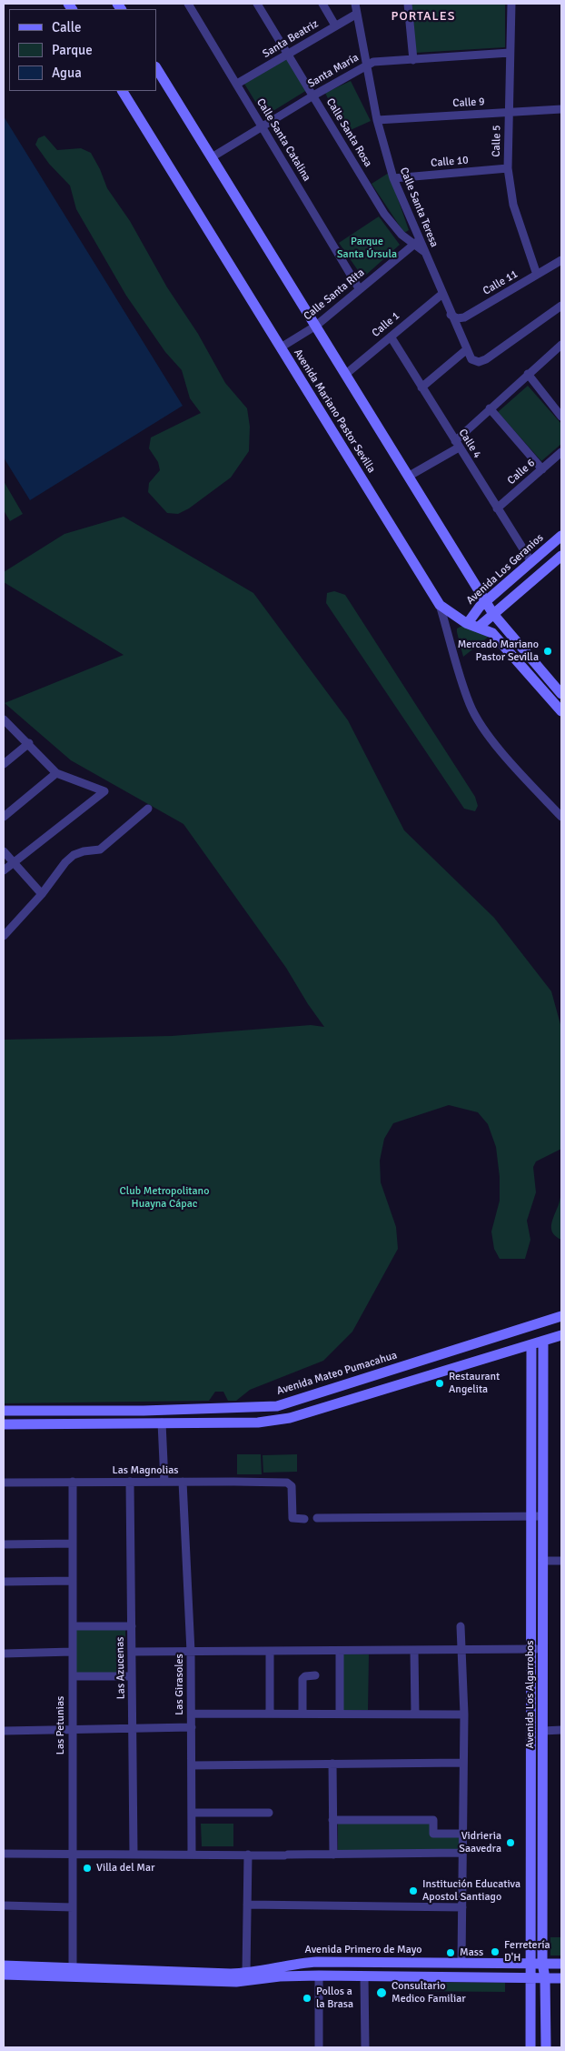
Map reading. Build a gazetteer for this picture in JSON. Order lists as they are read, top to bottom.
{
  "streets": {
    "street": [
      "Santa Beatriz",
      "Santa María",
      "Calle 9",
      "Calle Santa Rosa",
      "Calle Santa Catalina",
      "Calle 5",
      "Calle 10",
      "Calle Santa Teresa",
      "Calle 11",
      "Calle Santa Rita",
      "Calle 1",
      "Avenida Mariano Pastor Sevilla",
      "Calle 4",
      "Calle 6",
      "Avenida Los Geranios",
      "Avenida Mateo Pumacahua",
      "Las Magnolias",
      "Las Azucenas",
      "Las Girasoles",
      "Avenida Los Algarrobos",
      "Las Petunias",
      "Avenida Primero de Mayo"
    ]
  },
  "crossings": [
    ["Santa Beatriz", "Calle Santa Rosa"],
    ["Santa Beatriz", "Calle Santa Catalina"],
    ["Santa Beatriz", "Calle Santa Teresa"],
    ["Santa María", "Calle Santa Rosa"],
    ["Santa María", "Calle Santa Catalina"],
    ["Santa María", "Calle 5"],
    ["Santa María", "Calle Santa Teresa"],
    ["Calle 9", "Calle 5"],
    ["Calle 9", "Calle Santa Teresa"],
    ["Calle Santa Rosa", "Calle Santa Teresa"],
    ["Calle Santa Rosa", "Calle Santa Rita"],
    ["Calle Santa Catalina", "Calle Santa Rita"],
    ["Calle 5", "Calle 10"],
    ["Calle 5", "Calle 11"],
    ["Calle 10", "Calle Santa Teresa"],
    ["Calle Santa Teresa", "Calle 11"],
    ["Calle Santa Teresa", "Calle Santa Rita"],
    ["Calle Santa Teresa", "Calle 1"],
    ["Calle Santa Rita", "Avenida Mariano Pastor Sevilla"],
    ["Calle 1", "Calle 4"],
    ["Avenida Mariano Pastor Sevilla", "Avenida Los Geranios"],
    ["Calle 4", "Calle 6"],
    ["Calle 4", "Avenida Los Geranios"],
    ["Las Magnolias", "Las Azucenas"],
    ["Las Magnolias", "Las Girasoles"],
    ["Las Magnolias", "Las Petunias"],
    ["Avenida Los Algarrobos", "Avenida Primero de Mayo"],
    ["Las Petunias", "Avenida Primero de Mayo"]
  ],
  "districts": ["PORTALES"],
  "parks": ["Parque Santa Úrsula", "Club Metropolitano Huayna Cápac"],
  "places": [
    "Mercado Mariano Pastor Sevilla",
    "Restaurant Angelita",
    "Vidrieria Saavedra",
    "Villa del Mar",
    "Institución Educativa Apostol Santiago",
    "Ferretería D'H",
    "Mass",
    "Consultario Medico Familiar",
    "Pollos a la Brasa"
  ],
  "legend": ["Calle", "Parque", "Agua"]
}
